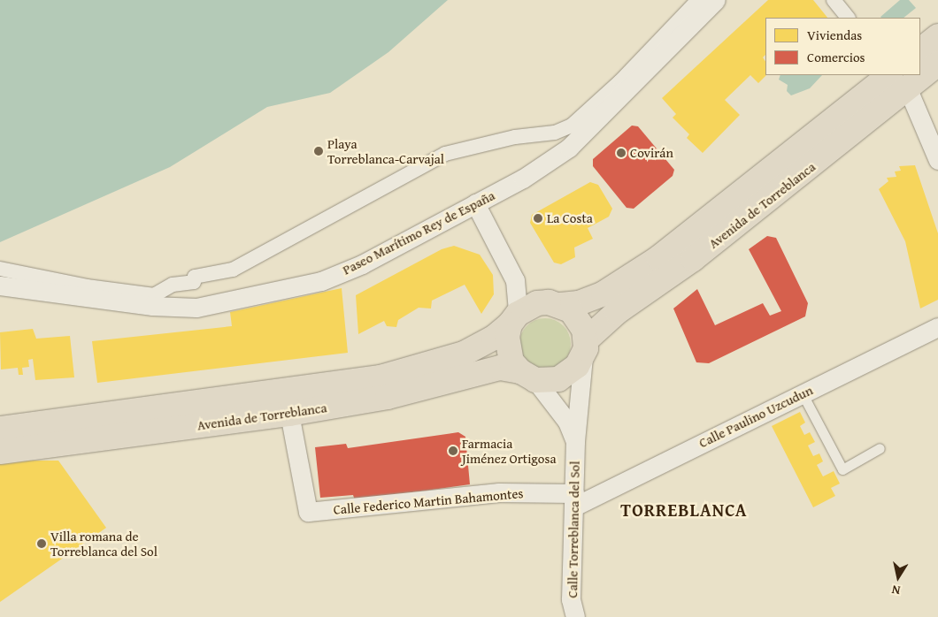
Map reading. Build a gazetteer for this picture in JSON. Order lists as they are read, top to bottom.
{
  "streets": {
    "main road": ["Avenida de Torreblanca"],
    "street": [
      "Paseo Marítimo Rey de España",
      "Calle Paulino Uzcudun",
      "Calle Federico Martin Bahamontes",
      "Calle Torreblanca del Sol"
    ]
  },
  "crossings": [
    ["Avenida de Torreblanca", "Calle Federico Martin Bahamontes"],
    ["Avenida de Torreblanca", "Calle Torreblanca del Sol"],
    ["Calle Paulino Uzcudun", "Calle Federico Martin Bahamontes"],
    ["Calle Paulino Uzcudun", "Calle Torreblanca del Sol"],
    ["Calle Federico Martin Bahamontes", "Calle Torreblanca del Sol"]
  ],
  "districts": ["TORREBLANCA"],
  "places": [
    "Playa Torreblanca-Carvajal",
    "Covirán",
    "La Costa",
    "Farmacia Jiménez Ortigosa",
    "Villa romana de Torreblanca del Sol"
  ],
  "legend": ["Viviendas", "Comercios"],
  "north": "bottom"
}
